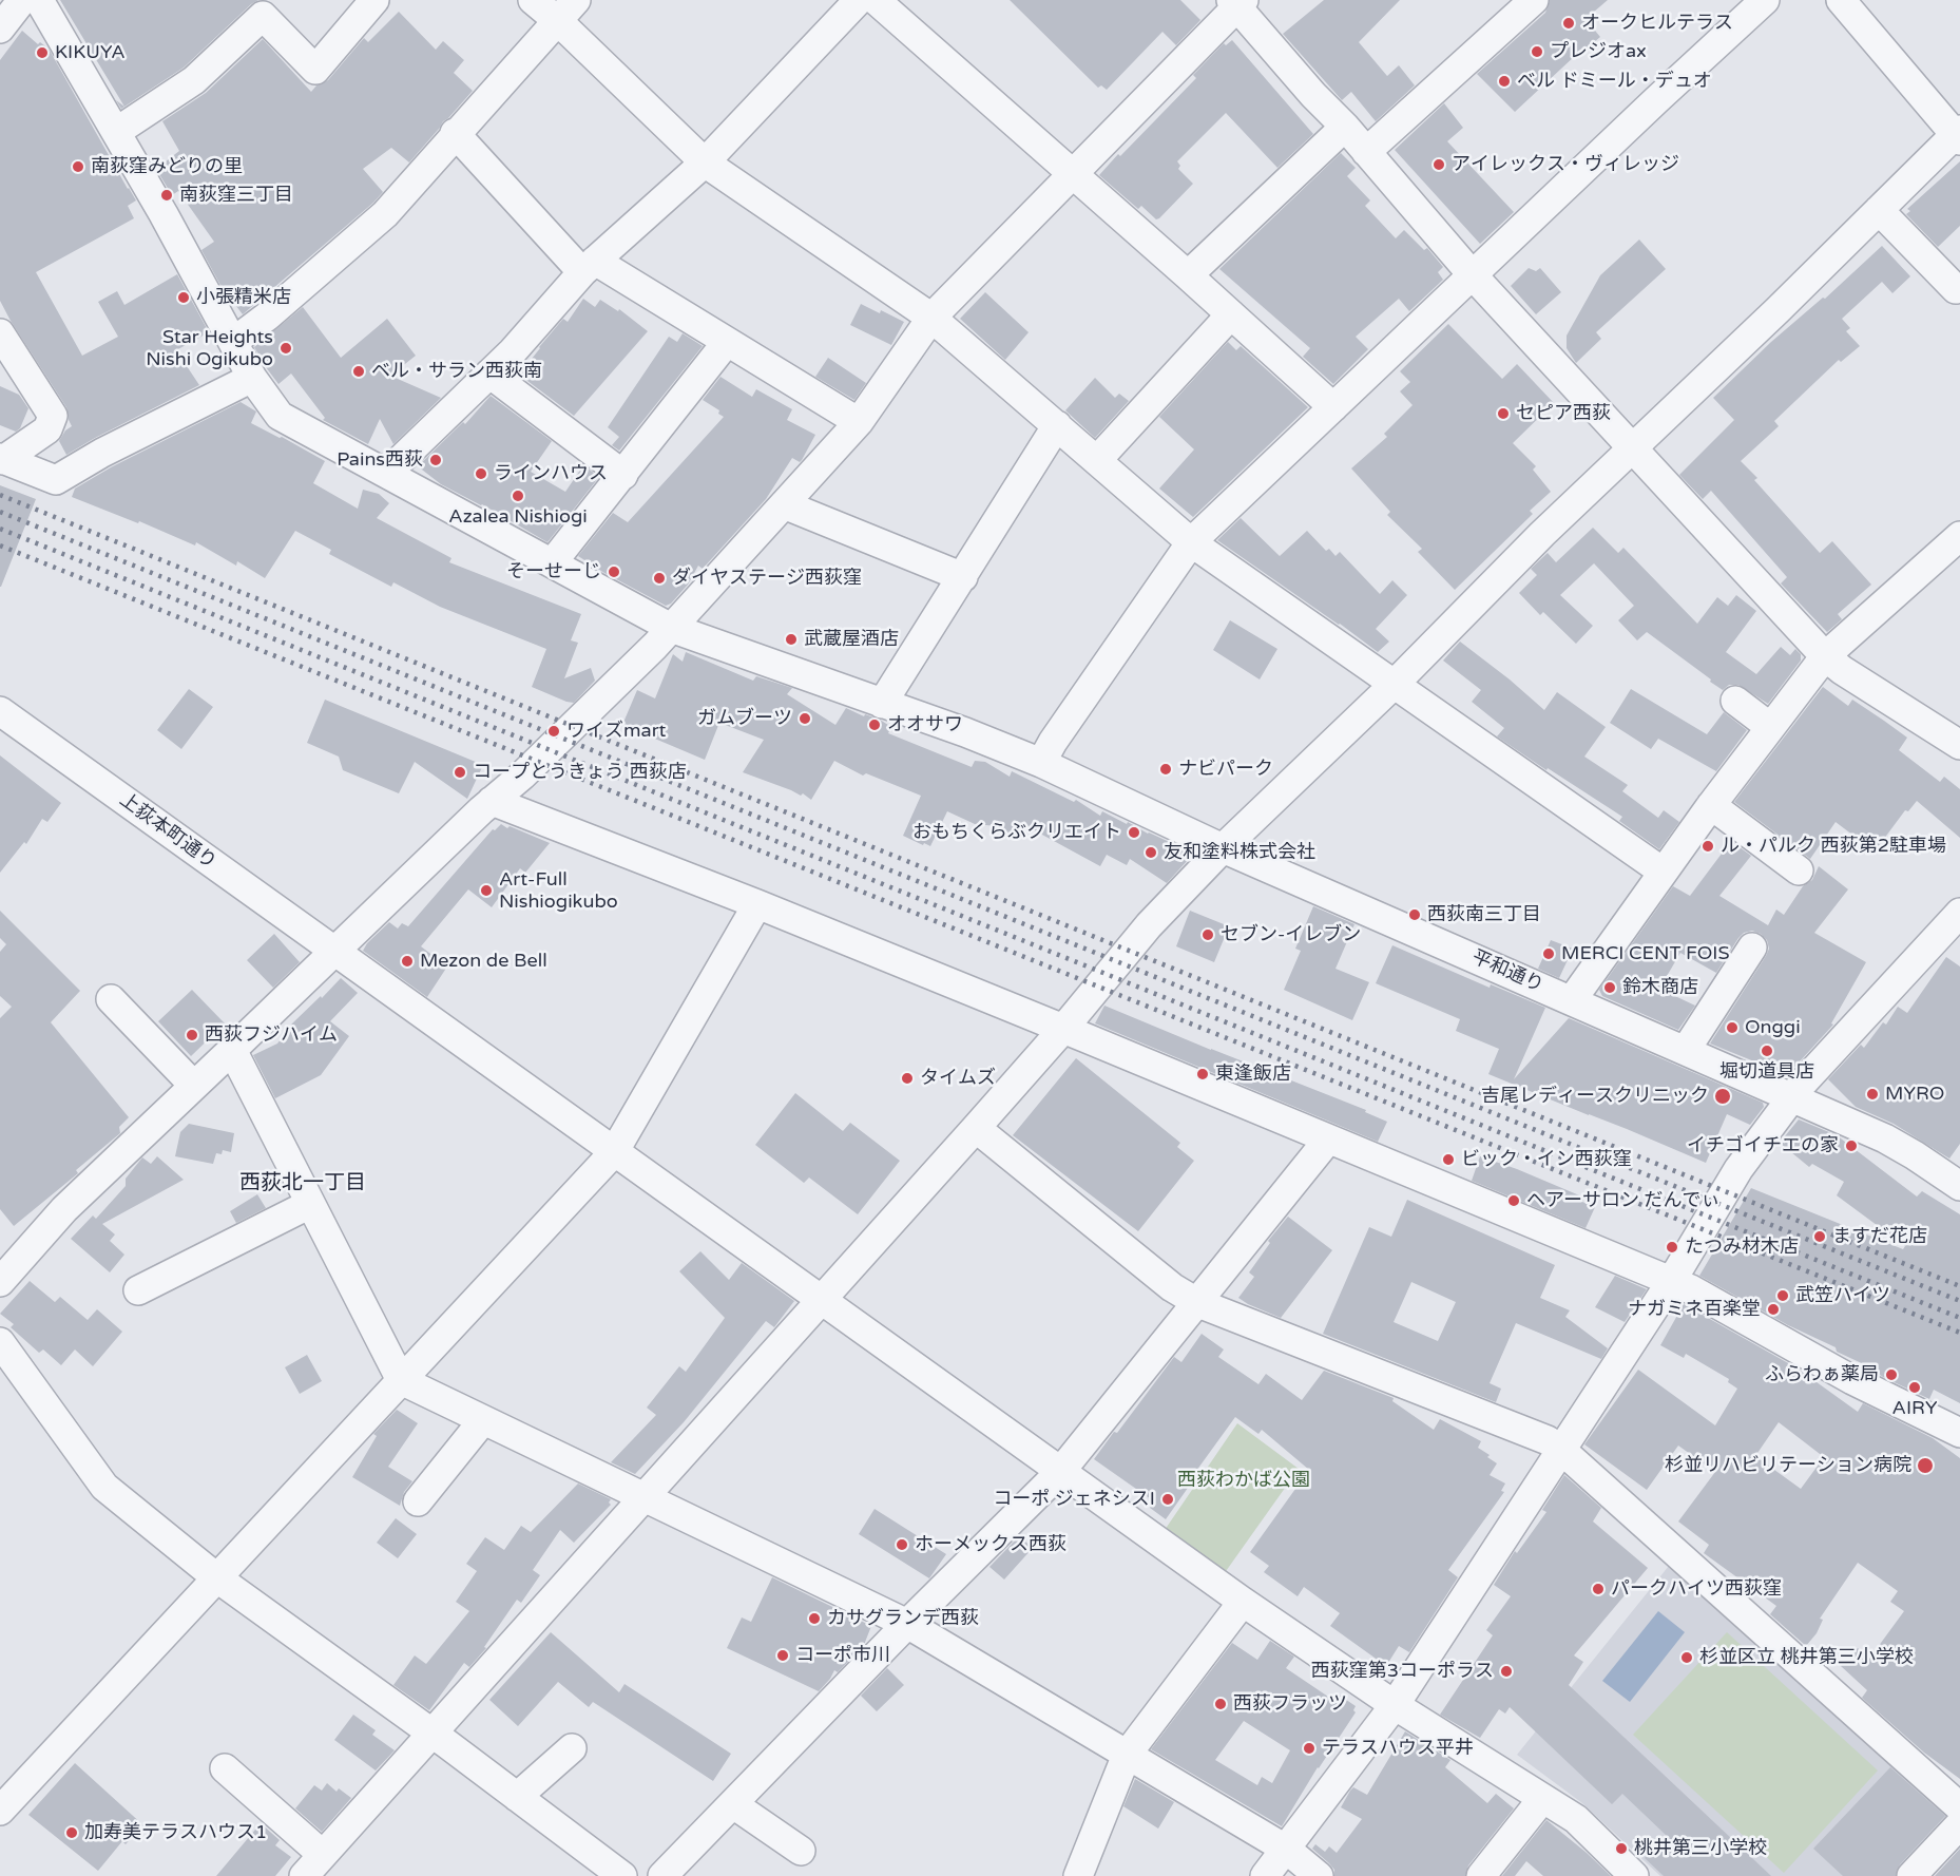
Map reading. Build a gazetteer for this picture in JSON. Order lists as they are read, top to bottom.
{
  "streets": {
    "street": ["上荻本町通り", "平和通り"]
  },
  "districts": ["西荻北一丁目"],
  "parks": ["西荻わかば公園"],
  "places": [
    "オークヒルテラス",
    "プレジオax",
    "KIKUYA",
    "ベル ドミール・デュオ",
    "アイレックス・ヴィレッジ",
    "南荻窪みどりの里",
    "南荻窪三丁目",
    "小張精米店",
    "Star Heights Nishi Ogikubo",
    "ベル・サラン西荻南",
    "セピア西荻",
    "Pains西荻",
    "ラインハウス",
    "Azalea Nishiogi",
    "そーせーじ",
    "ダイヤステージ西荻窪",
    "武蔵屋酒店",
    "ガムブーツ",
    "オオサワ",
    "ワイズmart",
    "ナビパーク",
    "コープとうきょう 西荻店",
    "おもちくらぶクリエイト",
    "ル・パルク 西荻第2駐車場",
    "友和塗料株式会社",
    "Art-Full Nishiogikubo",
    "西荻南三丁目",
    "セブン-イレブン",
    "MERCI CENT FOIS",
    "Mezon de Bell",
    "鈴木商店",
    "Onggi",
    "西荻フジハイム",
    "堀切道具店",
    "東逢飯店",
    "タイムズ",
    "MYRO",
    "吉尾レディースクリニック",
    "イチゴイチエの家",
    "ビック・イン西荻窪",
    "ヘアーサロン だんでぃ",
    "ますだ花店",
    "たつみ材木店",
    "武笠ハイツ",
    "ナガミネ百楽堂",
    "ふらわぁ薬局",
    "AIRY",
    "杉並リハビリテーション病院",
    "コーポ ジェネシスI",
    "ホーメックス西荻",
    "パークハイツ西荻窪",
    "カサグランデ西荻",
    "コーポ市川",
    "杉並区立 桃井第三小学校",
    "西荻窪第3コーポラス",
    "西荻フラッツ",
    "テラスハウス平井",
    "加寿美テラスハウス1",
    "桃井第三小学校"
  ]
}
